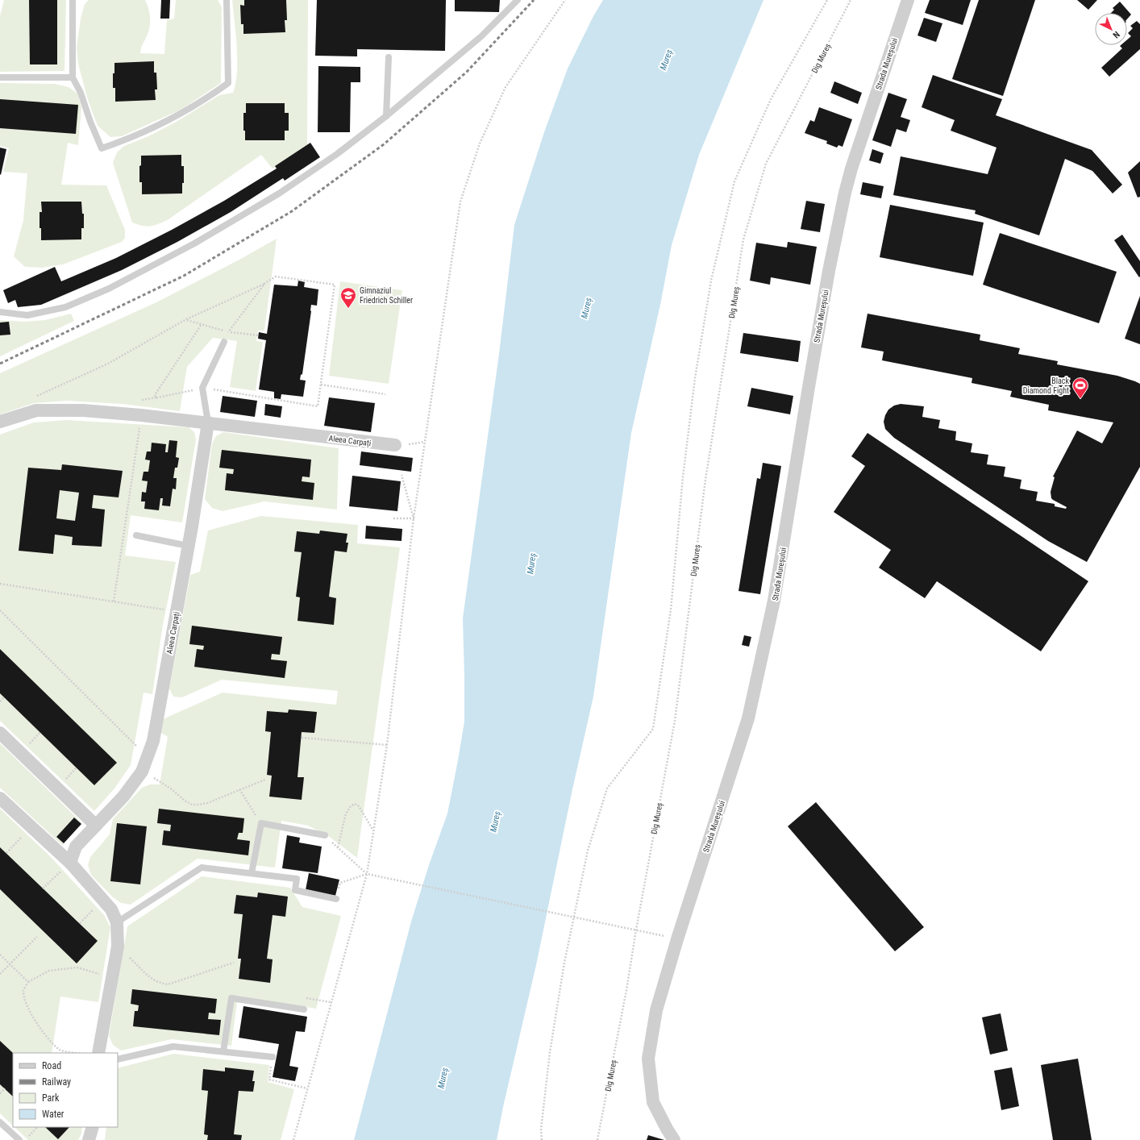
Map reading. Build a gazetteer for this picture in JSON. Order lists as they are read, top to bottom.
{
  "streets": {
    "street": ["Strada Mureșului", "Aleea Carpați"],
    "path": ["Dig Mureș"]
  },
  "water": ["Mureș"],
  "places": {
    "school or university": ["Gimnaziul Friedrich Schiller"],
    "sports": ["Black Diamond Fight"]
  },
  "legend": [
    "Road",
    "Railway",
    "Park",
    "Water"
  ],
  "north": "bottom right"
}
